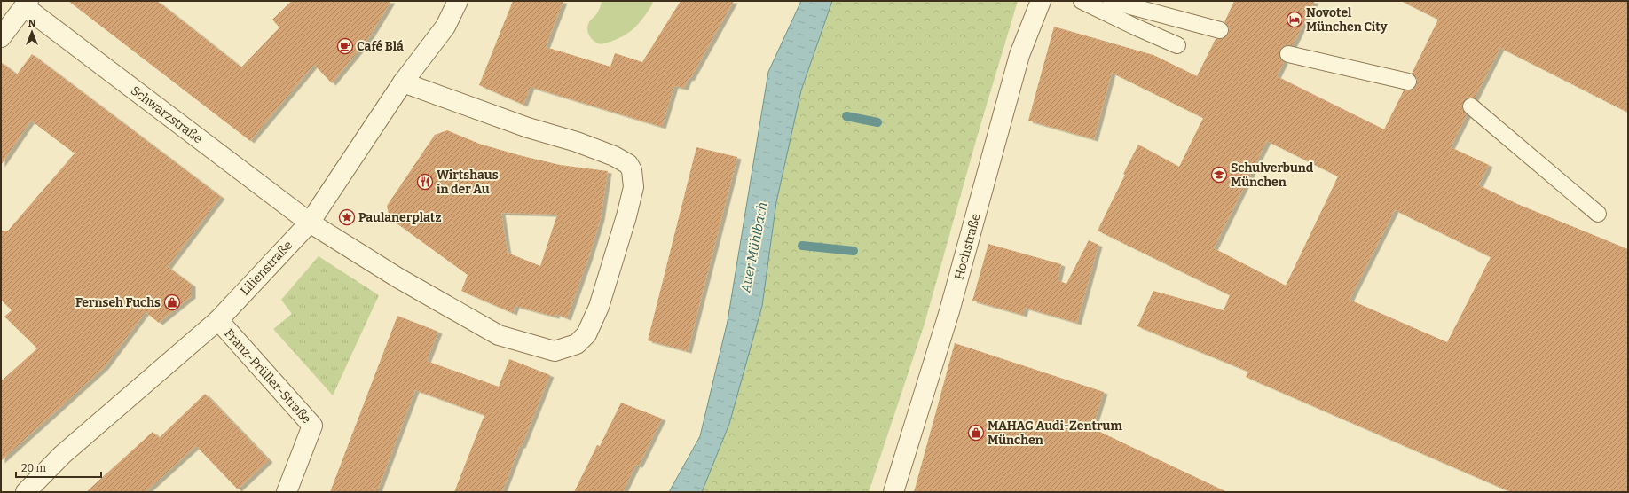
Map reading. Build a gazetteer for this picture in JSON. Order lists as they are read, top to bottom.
{
  "streets": {
    "street": [
      "Schwarzstraße",
      "Hochstraße",
      "Lilienstraße",
      "Franz-Prüller-Straße"
    ]
  },
  "crossings": [
    ["Schwarzstraße", "Lilienstraße"],
    ["Lilienstraße", "Franz-Prüller-Straße"]
  ],
  "water": ["Auer Mühlbach"],
  "places": {
    "hotel": ["Novotel München City"],
    "cafe": ["Café Blá"],
    "school or university": ["Schulverbund München"],
    "restaurant": ["Wirtshaus in der Au"],
    "place": ["Paulanerplatz"],
    "shop": ["Fernseh Fuchs", "MAHAG Audi-Zentrum München"]
  },
  "scale_bar": "20 m",
  "north": "top"
}
